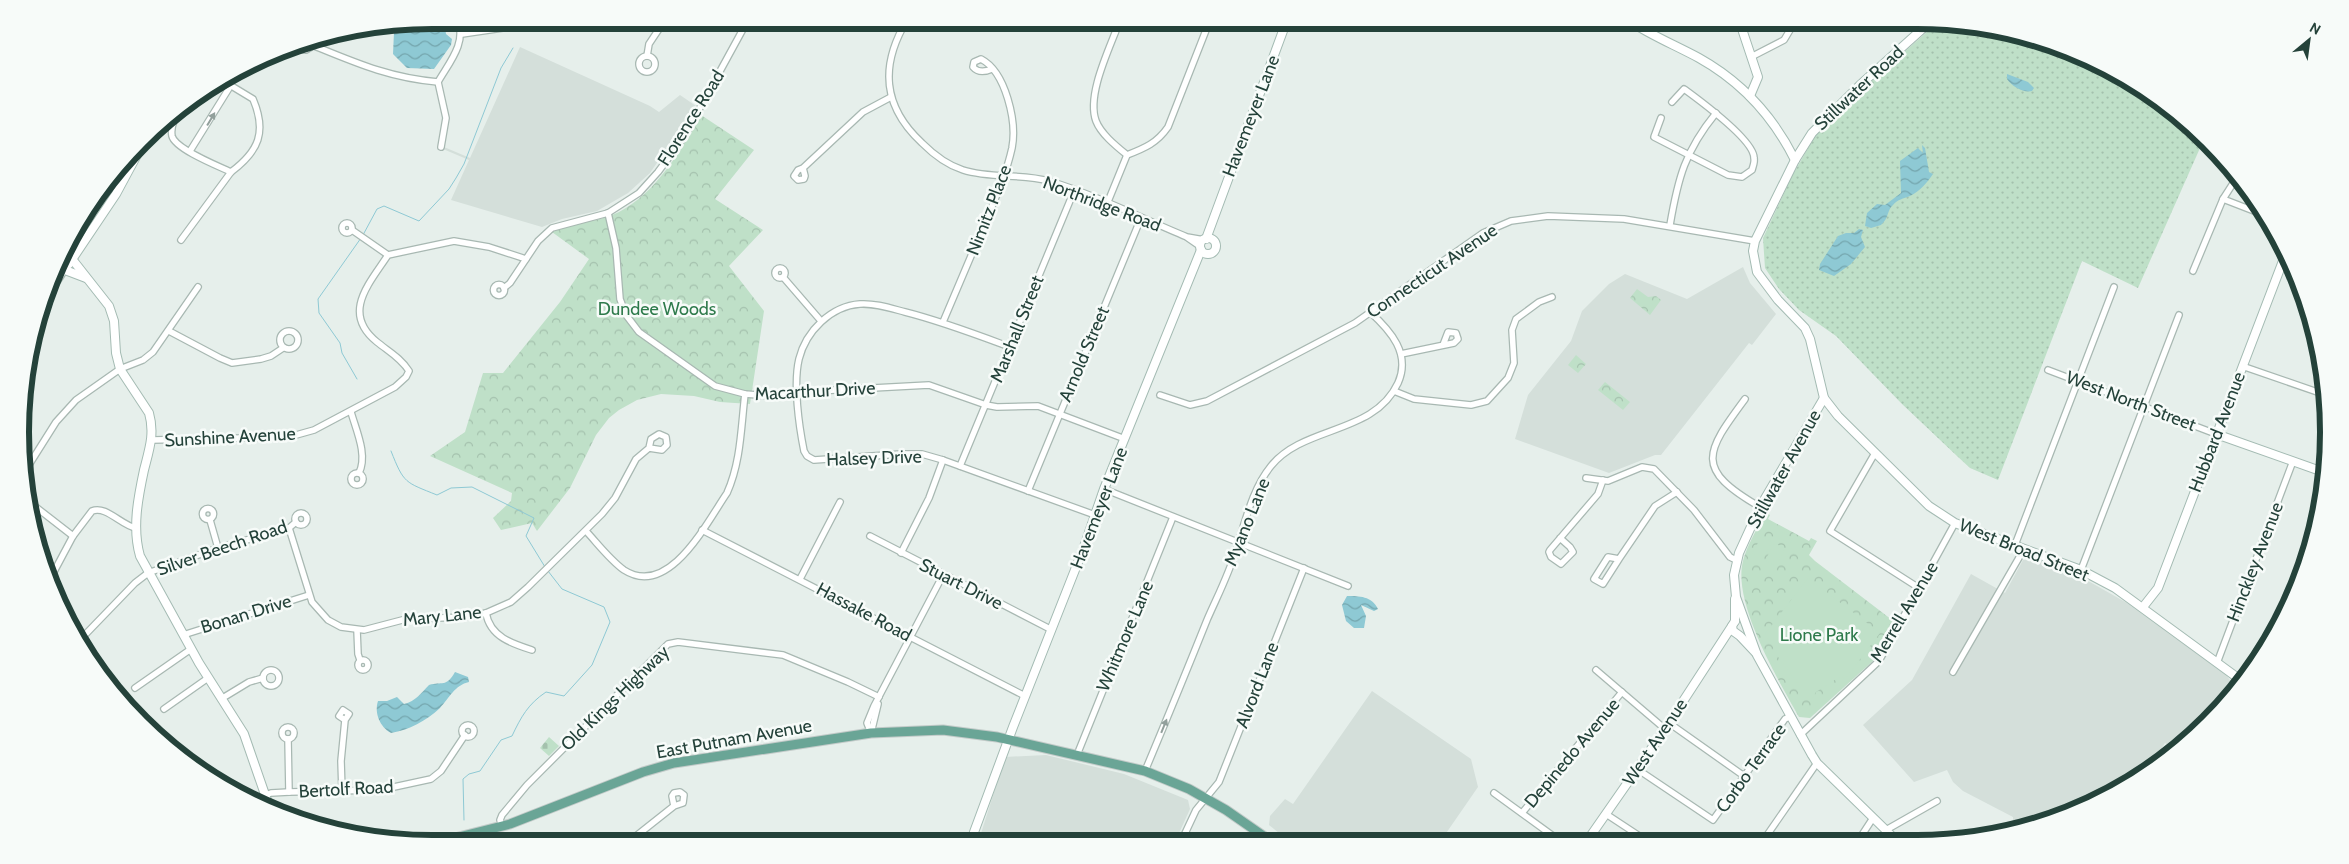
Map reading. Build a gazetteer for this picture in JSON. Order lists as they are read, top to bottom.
{
  "streets": {
    "main road": ["East Putnam Avenue"],
    "street": [
      "Stillwater Road",
      "Havemeyer Lane",
      "Florence Road",
      "Northridge Road",
      "Nimitz Place",
      "Connecticut Avenue",
      "Marshall Street",
      "Arnold Street",
      "Macarthur Drive",
      "West North Street",
      "Hubbard Avenue",
      "Sunshine Avenue",
      "Halsey Drive",
      "Stillwater Avenue",
      "Myano Lane",
      "Silver Beech Road",
      "West Broad Street",
      "Hinckley Avenue",
      "Stuart Drive",
      "Hassake Road",
      "Merrell Avenue",
      "Bonan Drive",
      "Mary Lane",
      "Whitmore Lane",
      "Alvord Lane",
      "Old Kings Highway",
      "West Avenue",
      "Depinedo Avenue",
      "Corbo Terrace",
      "Bertolf Road"
    ]
  },
  "crossings": [
    ["Stillwater Road", "Stillwater Avenue"],
    ["Havemeyer Lane", "Northridge Road"],
    ["Havemeyer Lane", "Macarthur Drive"],
    ["Havemeyer Lane", "Halsey Drive"],
    ["Havemeyer Lane", "Stuart Drive"],
    ["Havemeyer Lane", "Hassake Road"],
    ["Havemeyer Lane", "East Putnam Avenue"],
    ["Florence Road", "Macarthur Drive"],
    ["Northridge Road", "Nimitz Place"],
    ["Northridge Road", "Marshall Street"],
    ["Northridge Road", "Arnold Street"],
    ["Nimitz Place", "Halsey Drive"],
    ["Connecticut Avenue", "Stillwater Avenue"],
    ["Marshall Street", "Macarthur Drive"],
    ["Marshall Street", "Halsey Drive"],
    ["Arnold Street", "Macarthur Drive"],
    ["Arnold Street", "Halsey Drive"],
    ["Macarthur Drive", "Halsey Drive"],
    ["West North Street", "Hubbard Avenue"],
    ["West North Street", "Hinckley Avenue"],
    ["Hubbard Avenue", "West Broad Street"],
    ["Stillwater Avenue", "West Broad Street"],
    ["Stillwater Avenue", "West Avenue"],
    ["Myano Lane", "East Putnam Avenue"],
    ["Silver Beech Road", "Mary Lane"],
    ["West Broad Street", "Hinckley Avenue"],
    ["West Broad Street", "Merrell Avenue"],
    ["Bonan Drive", "Mary Lane"],
    ["Whitmore Lane", "East Putnam Avenue"],
    ["Alvord Lane", "East Putnam Avenue"],
    ["Old Kings Highway", "East Putnam Avenue"],
    ["West Avenue", "Corbo Terrace"]
  ],
  "one_way": ["Myano Lane"],
  "parks": ["Dundee Woods", "Lione Park"],
  "north": "top right"
}
